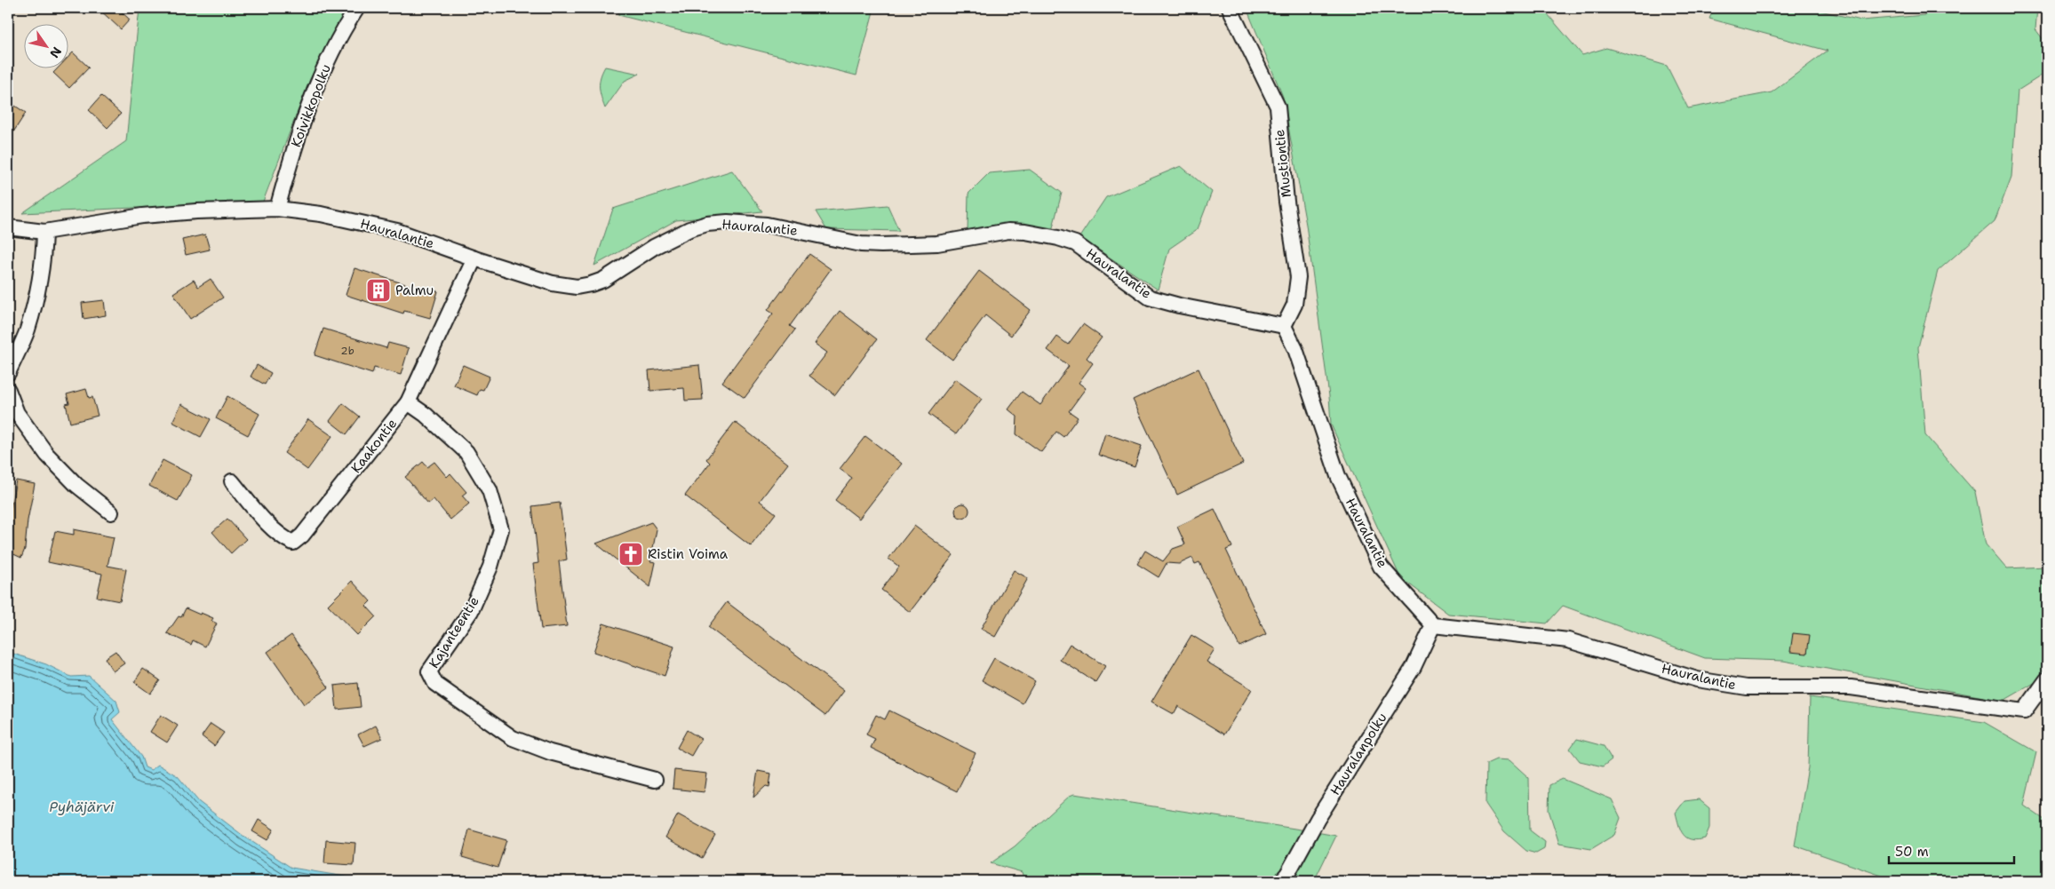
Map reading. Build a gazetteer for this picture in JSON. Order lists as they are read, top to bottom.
{
  "streets": {
    "street": [
      "Koivikkopolku",
      "Mustiontie",
      "Hauralantie",
      "Kaakontie",
      "Kajanteentie",
      "Hauralanpolku"
    ]
  },
  "crossings": [
    ["Koivikkopolku", "Hauralantie"],
    ["Mustiontie", "Hauralantie"],
    ["Hauralantie", "Kaakontie"],
    ["Hauralantie", "Hauralanpolku"],
    ["Kaakontie", "Kajanteentie"]
  ],
  "water": ["Pyhäjärvi"],
  "places": {
    "building": ["Palmu"],
    "church": ["Ristin Voima"]
  },
  "house_numbers": ["2b"],
  "scale_bar": "50 m",
  "north": "bottom right"
}
